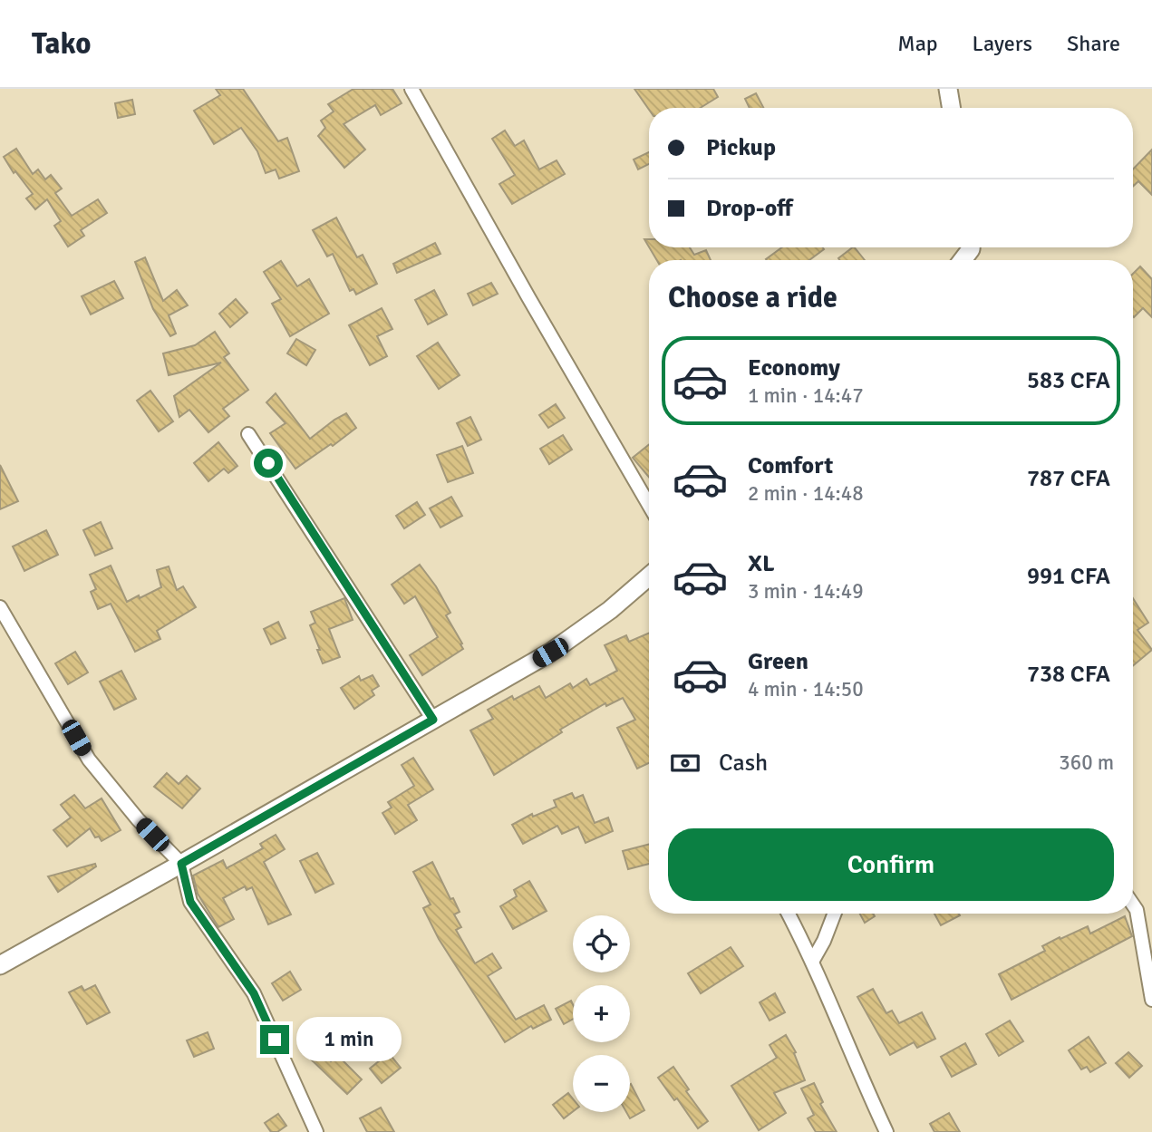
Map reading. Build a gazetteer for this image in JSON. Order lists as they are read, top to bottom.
{
  "page": {
    "header": "Tako",
    "nav": ["Map", "Layers", "Share"],
    "banner": ["Pickup", "Drop-off"],
    "heading": "Choose a ride",
    "list": [
      {
        "name": "Economy",
        "note": "1 min · 14:47",
        "value": "583 CFA"
      },
      {
        "name": "Comfort",
        "note": "2 min · 14:48",
        "value": "787 CFA"
      },
      {
        "name": "XL",
        "note": "3 min · 14:49",
        "value": "991 CFA"
      },
      {
        "name": "Green",
        "note": "4 min · 14:50",
        "value": "738 CFA"
      }
    ],
    "pay": ["Cash", "360 m"],
    "buttons": "Confirm",
    "map_buttons": ["+", "−"],
    "bubble": "1 min"
  }
}
